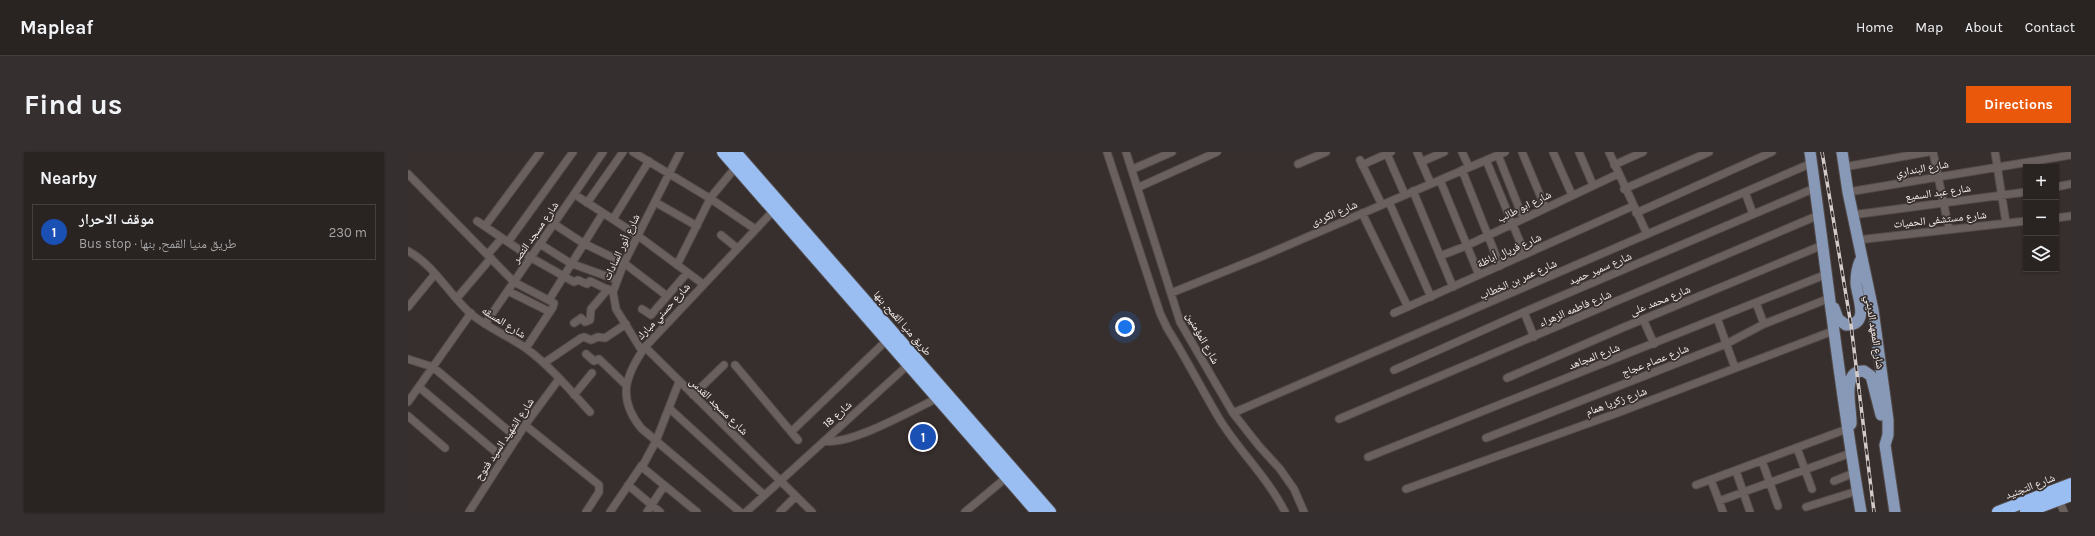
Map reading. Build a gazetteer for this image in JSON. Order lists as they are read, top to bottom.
{
  "streets": {
    "highway": ["طريق منيا القمح, بنها", "شارع التجنيد"],
    "main road": ["شارع المعهد الديني"],
    "street": [
      "شارع البنداري",
      "شارع عبد السميع",
      "شارع ابو طالب",
      "شارع الكردى",
      "شارع مستشفى الحميات",
      "شارع مسجد النصر",
      "شارع أنور السادات",
      "شارع فريال أباظة",
      "شارع سمير حميد",
      "شارع عمر بن الخطاب",
      "شارع محمد على",
      "شارع فاطمه الزهراء",
      "شارع حسني مبارك",
      "شارع المسقه",
      "شارع المؤمنين",
      "شارع المجاهد",
      "شارع عصام عجاج",
      "شارع زكريا همام",
      "شارع مسجد القدس",
      "شارع 18",
      "شارع الشهيد السيد فتوح"
    ]
  },
  "crossings": [
    ["شارع البنداري", "شارع المعهد الديني"],
    ["شارع عبد السميع", "شارع المعهد الديني"],
    ["شارع الكردى", "شارع المؤمنين"],
    ["شارع مستشفى الحميات", "شارع المعهد الديني"],
    ["شارع مسجد النصر", "شارع المسقه"],
    ["شارع أنور السادات", "شارع حسني مبارك"],
    ["شارع أنور السادات", "شارع مسجد القدس"],
    ["شارع عمر بن الخطاب", "شارع المؤمنين"],
    ["شارع حسني مبارك", "طريق منيا القمح, بنها"],
    ["شارع حسني مبارك", "شارع مسجد القدس"],
    ["شارع المسقه", "شارع الشهيد السيد فتوح"],
    ["طريق منيا القمح, بنها", "شارع 18"],
    ["شارع مسجد القدس", "شارع 18"]
  ],
  "page": {
    "header": "Mapleaf",
    "nav": [
      "Home",
      "Map",
      "About",
      "Contact"
    ],
    "buttons": "Directions",
    "title": "Find us",
    "heading": "Nearby",
    "map_buttons": ["+", "−"],
    "list": [
      {
        "mark": "1",
        "name": "موقف الاحرار",
        "note": "Bus stop · طريق منيا القمح, بنها",
        "value": "230 m"
      }
    ],
    "pins": "1"
  }
}
